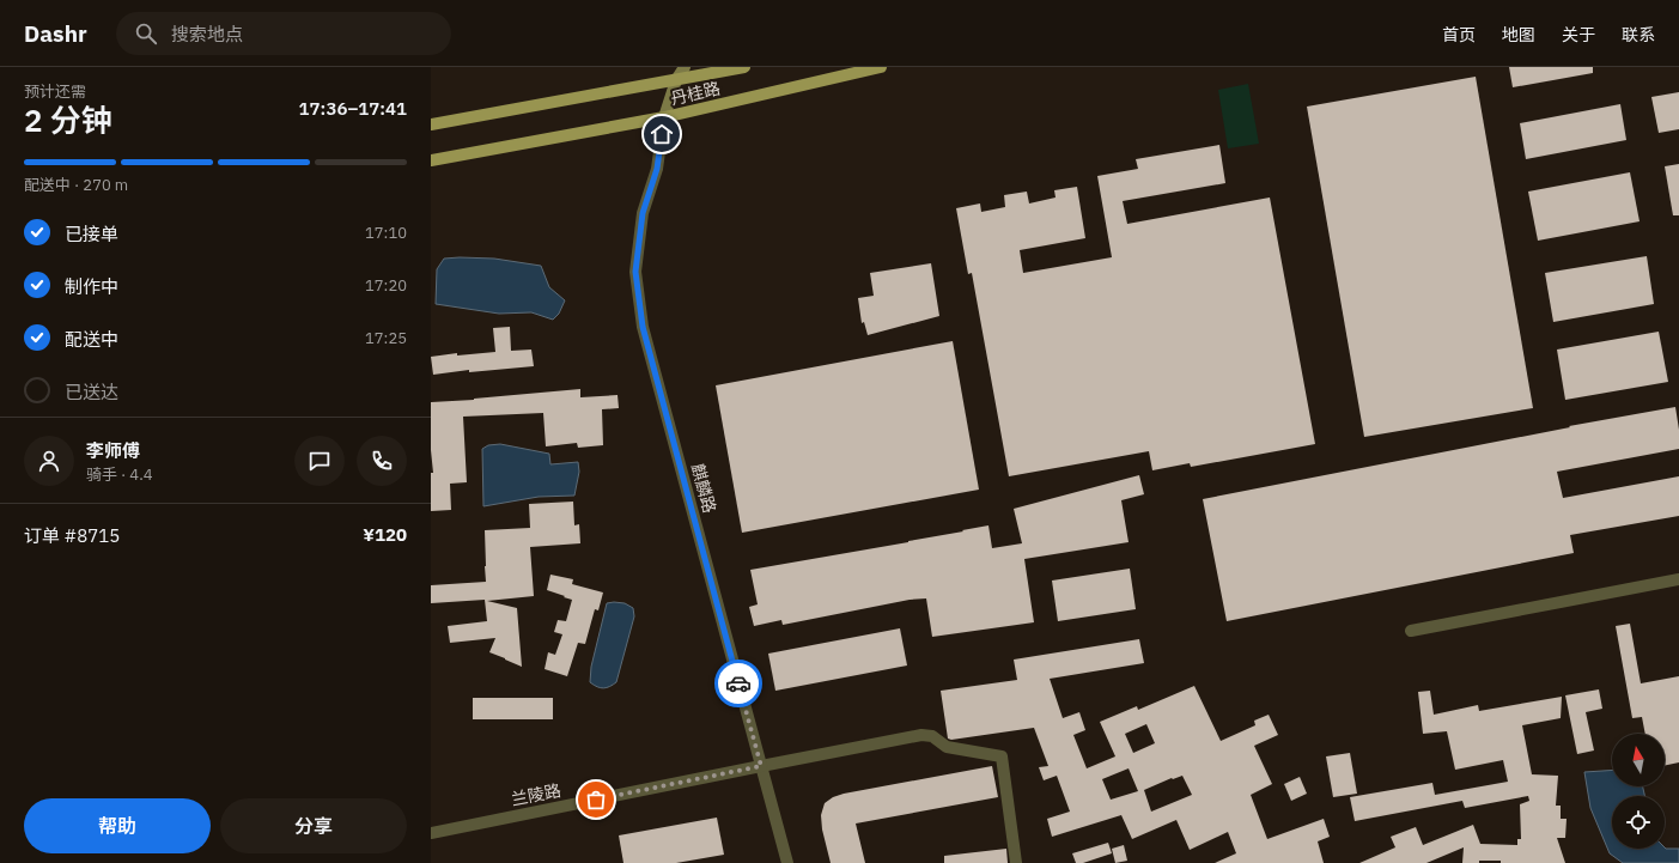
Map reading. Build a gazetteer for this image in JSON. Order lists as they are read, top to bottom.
{
  "streets": {
    "main road": ["丹桂路"],
    "street": ["麒麟路", "兰陵路"]
  },
  "crossings": [
    ["丹桂路", "麒麟路"],
    ["麒麟路", "兰陵路"]
  ],
  "north": "top",
  "page": {
    "header": "Dashr",
    "search": "搜索地点",
    "nav": [
      "首页",
      "地图",
      "关于",
      "联系"
    ],
    "heading": ["2 分钟", "预计还需", "17:36–17:41"],
    "panel": [
      "李师傅",
      "骑手 · 4.4",
      "订单 #8715",
      "¥120"
    ],
    "bar": "配送中 · 270 m",
    "list": [
      ["已接单", "17:10"],
      ["制作中", "17:20"],
      ["配送中", "17:25"],
      "已送达"
    ],
    "buttons": ["帮助", "分享"]
  }
}
